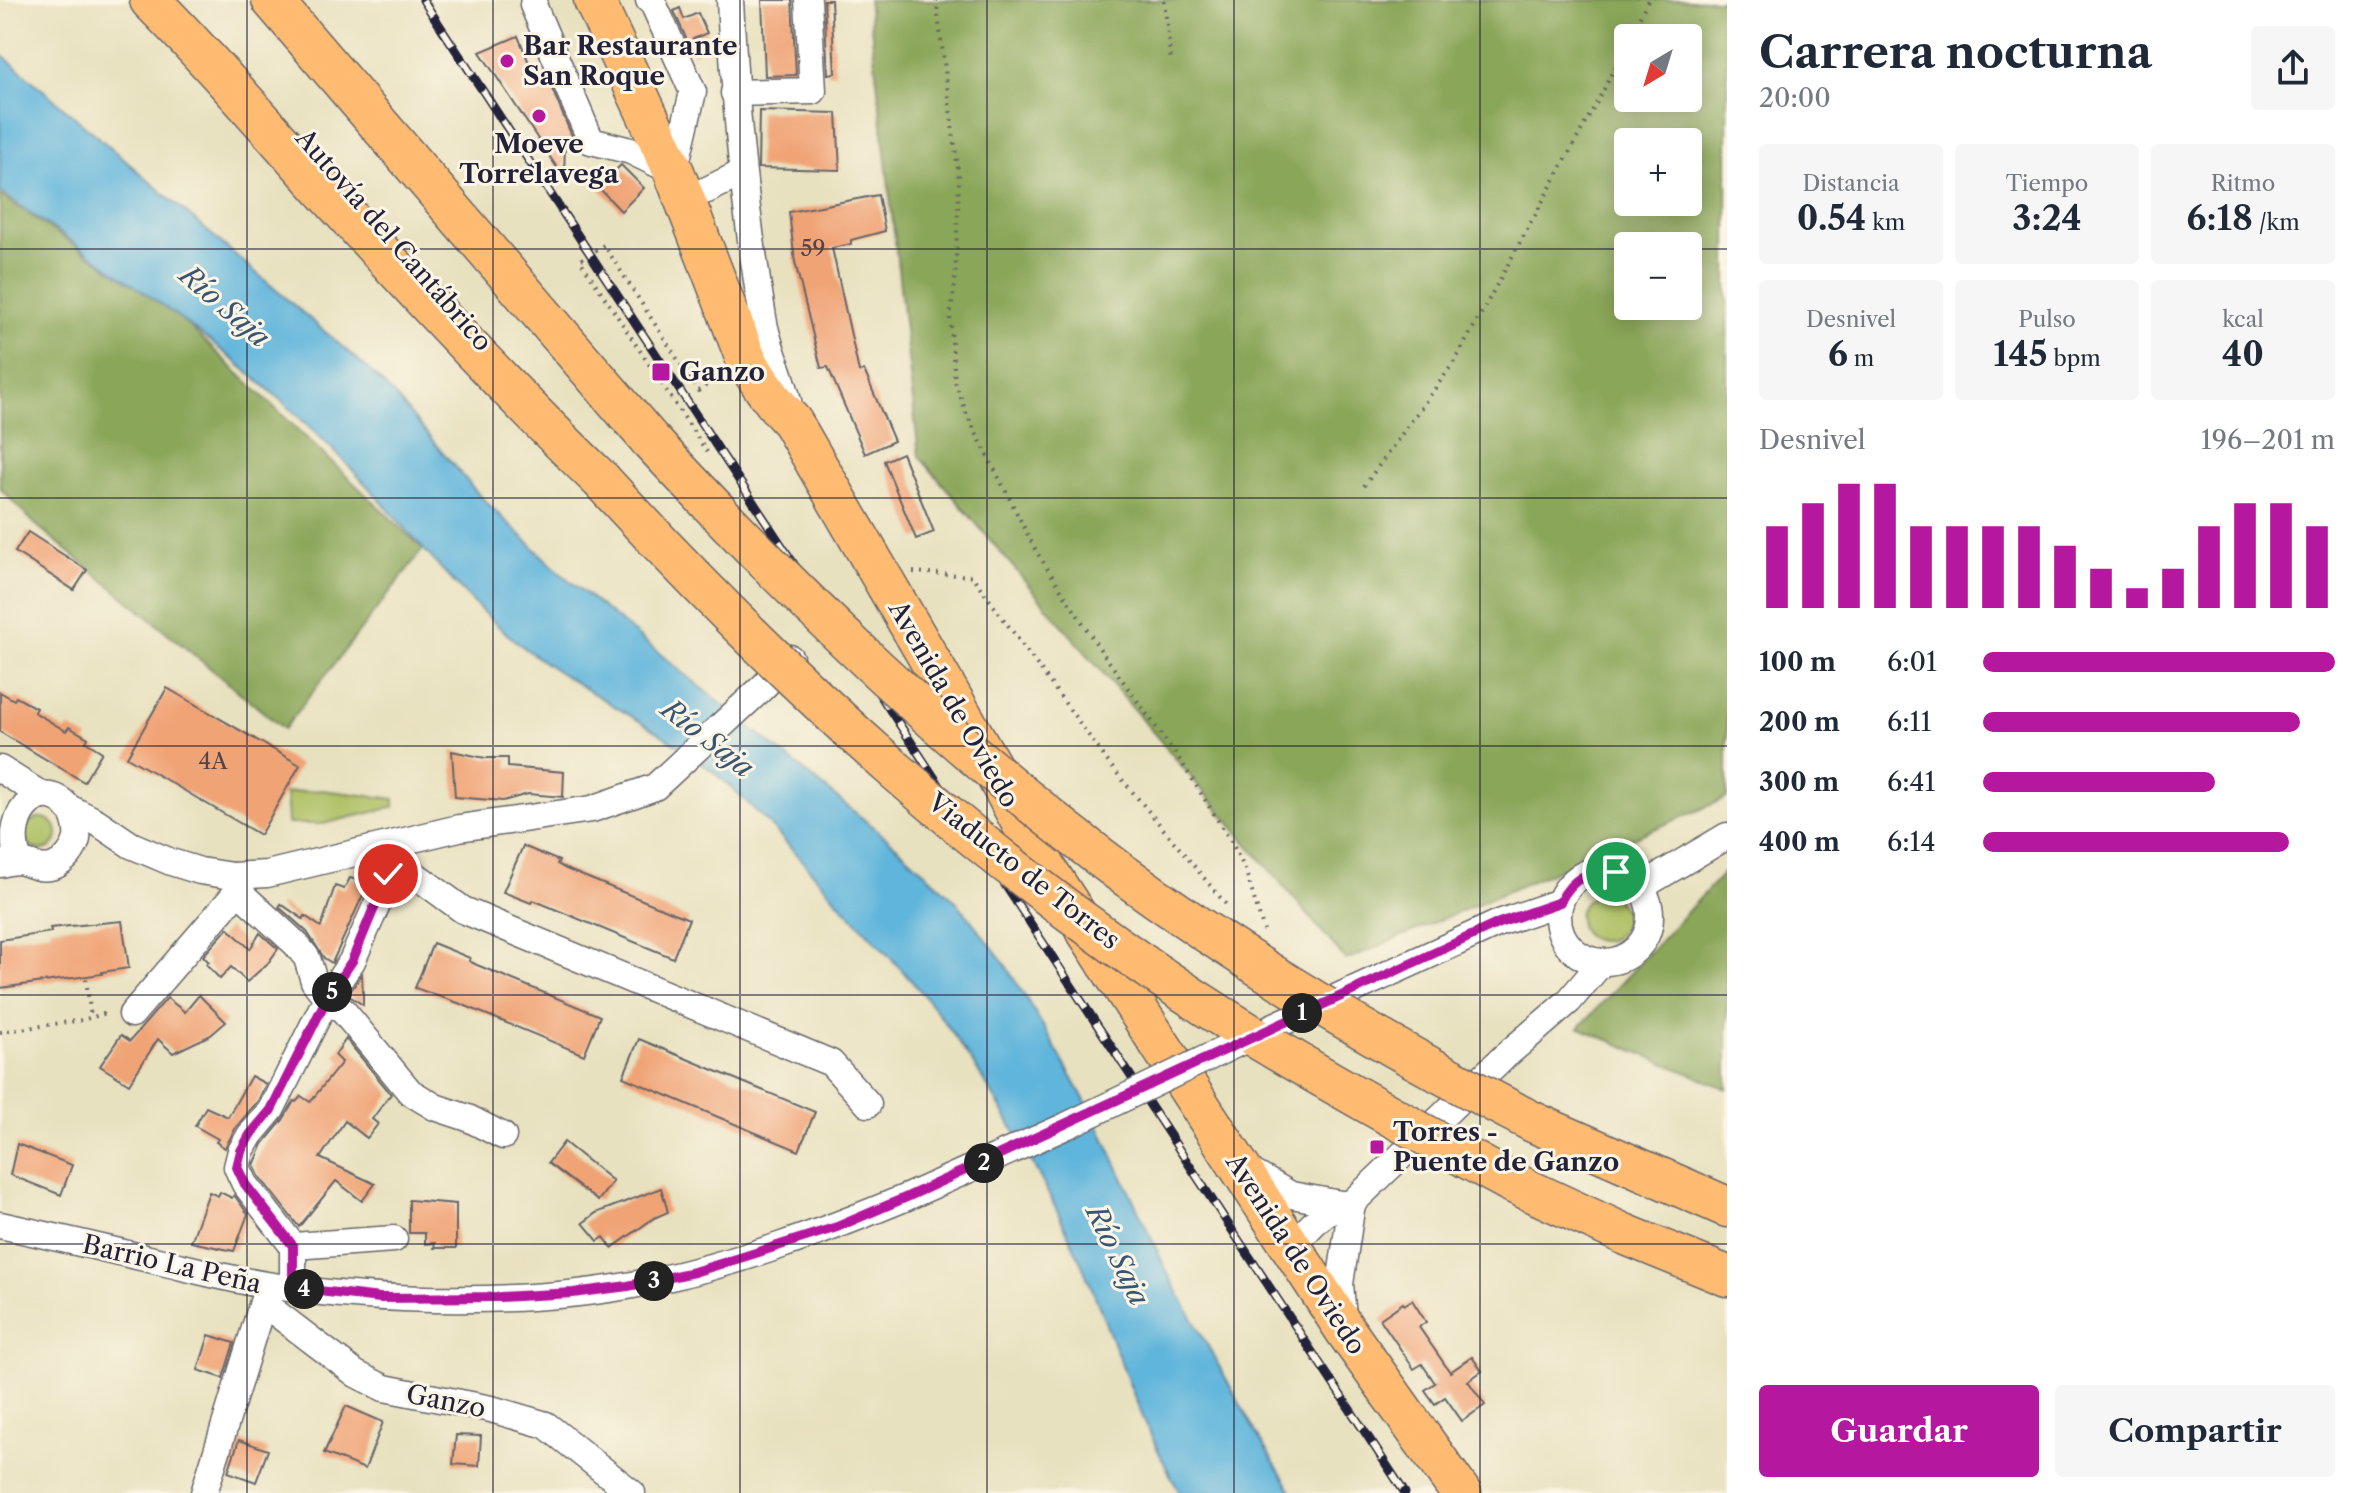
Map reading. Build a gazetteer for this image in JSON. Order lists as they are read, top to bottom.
{
  "streets": {
    "highway": ["Autovía del Cantábrico", "Avenida de Oviedo", "Viaducto de Torres"],
    "street": ["Barrio La Peña", "Ganzo"]
  },
  "crossings": [
    ["Autovía del Cantábrico", "Viaducto de Torres"],
    ["Barrio La Peña", "Ganzo"]
  ],
  "water": ["Río Saja"],
  "places": {
    "other": ["Bar Restaurante San Roque", "Moeve Torrelavega"],
    "transit": ["Ganzo", "Torres - Puente de Ganzo"]
  },
  "house_numbers": ["59", "4A"],
  "north": "bottom left",
  "page": {
    "heading": ["Carrera nocturna", "20:00"],
    "map_buttons": ["+", "−"],
    "stats": [
      ["Distancia", "0.54 km"],
      ["Tiempo", "3:24"],
      ["Ritmo", "6:18 /km"],
      ["Desnivel", "6 m"],
      ["Pulso", "145 bpm"],
      ["kcal", "40"]
    ],
    "chart": ["Desnivel", "196–201 m"],
    "list": [
      {
        "name": "100 m",
        "note": "6:01"
      },
      {
        "name": "200 m",
        "note": "6:11"
      },
      {
        "name": "300 m",
        "note": "6:41"
      },
      {
        "name": "400 m",
        "note": "6:14"
      }
    ],
    "pins": [
      "5",
      "1",
      "2",
      "3",
      "4"
    ],
    "buttons": ["Guardar", "Compartir"]
  }
}
